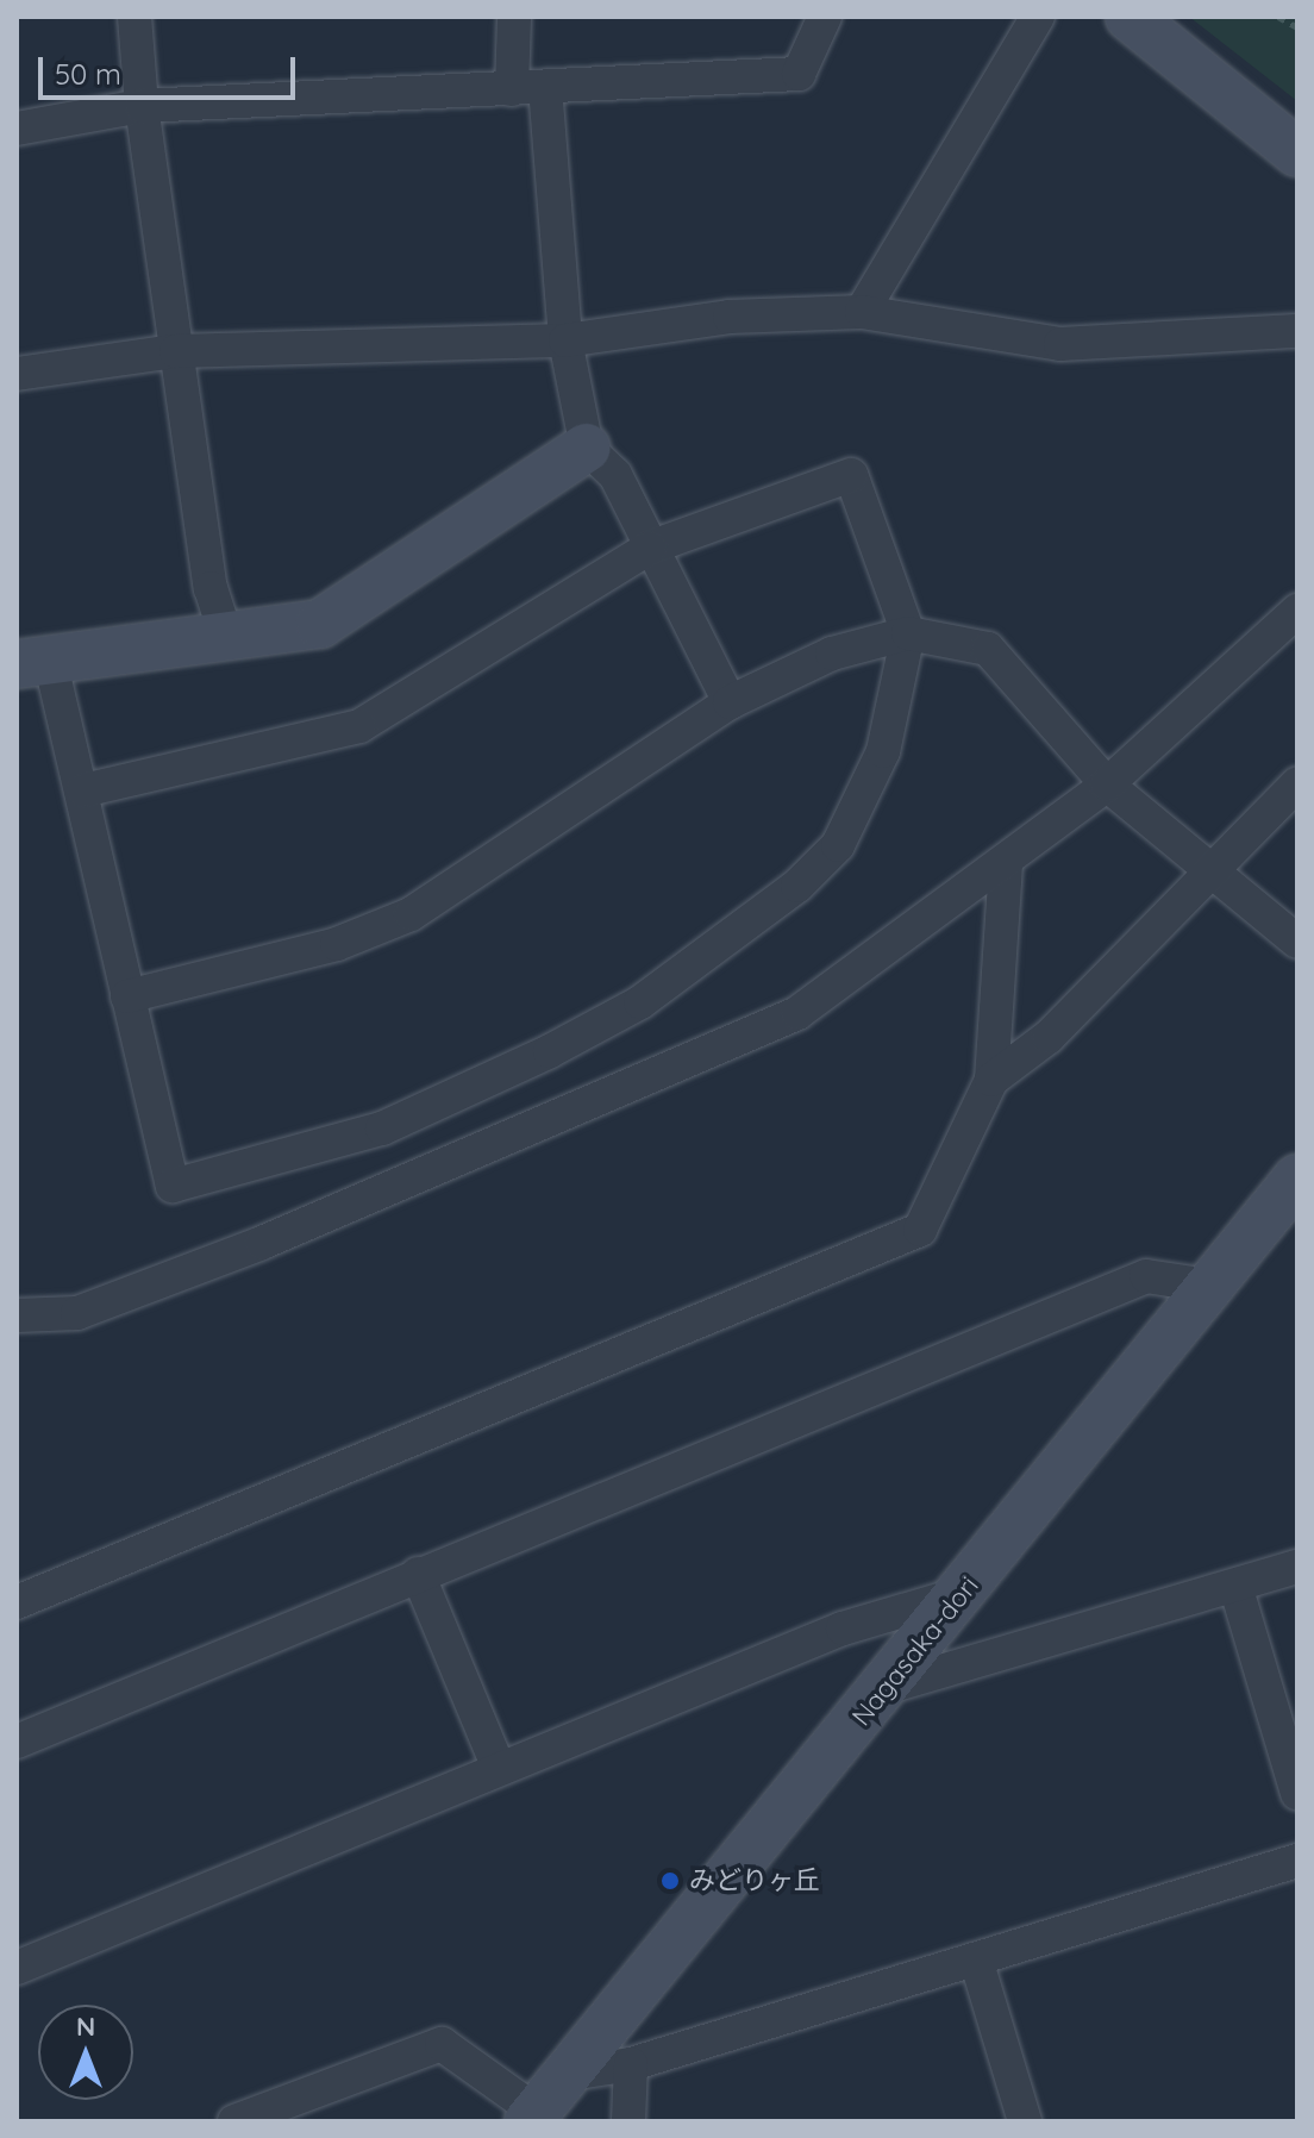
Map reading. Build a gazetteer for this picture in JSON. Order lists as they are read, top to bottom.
{
  "streets": {
    "street": ["Nagasaka-dori"]
  },
  "places": ["みどりヶ丘"],
  "scale_bar": "50 m",
  "north": "top"
}
